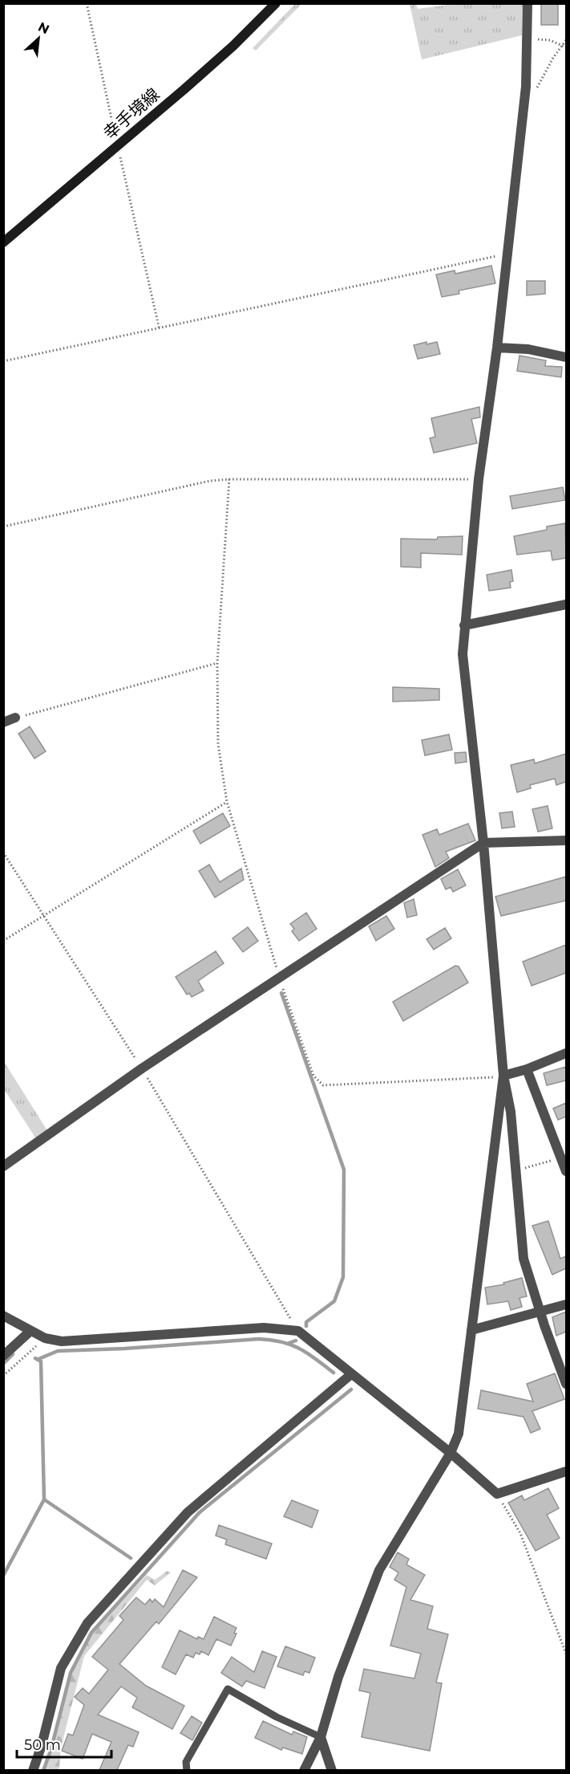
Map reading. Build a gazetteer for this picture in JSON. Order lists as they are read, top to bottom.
{
  "streets": {
    "main road": ["幸手境線"]
  },
  "scale_bar": "50 m",
  "north": "top right"
}
